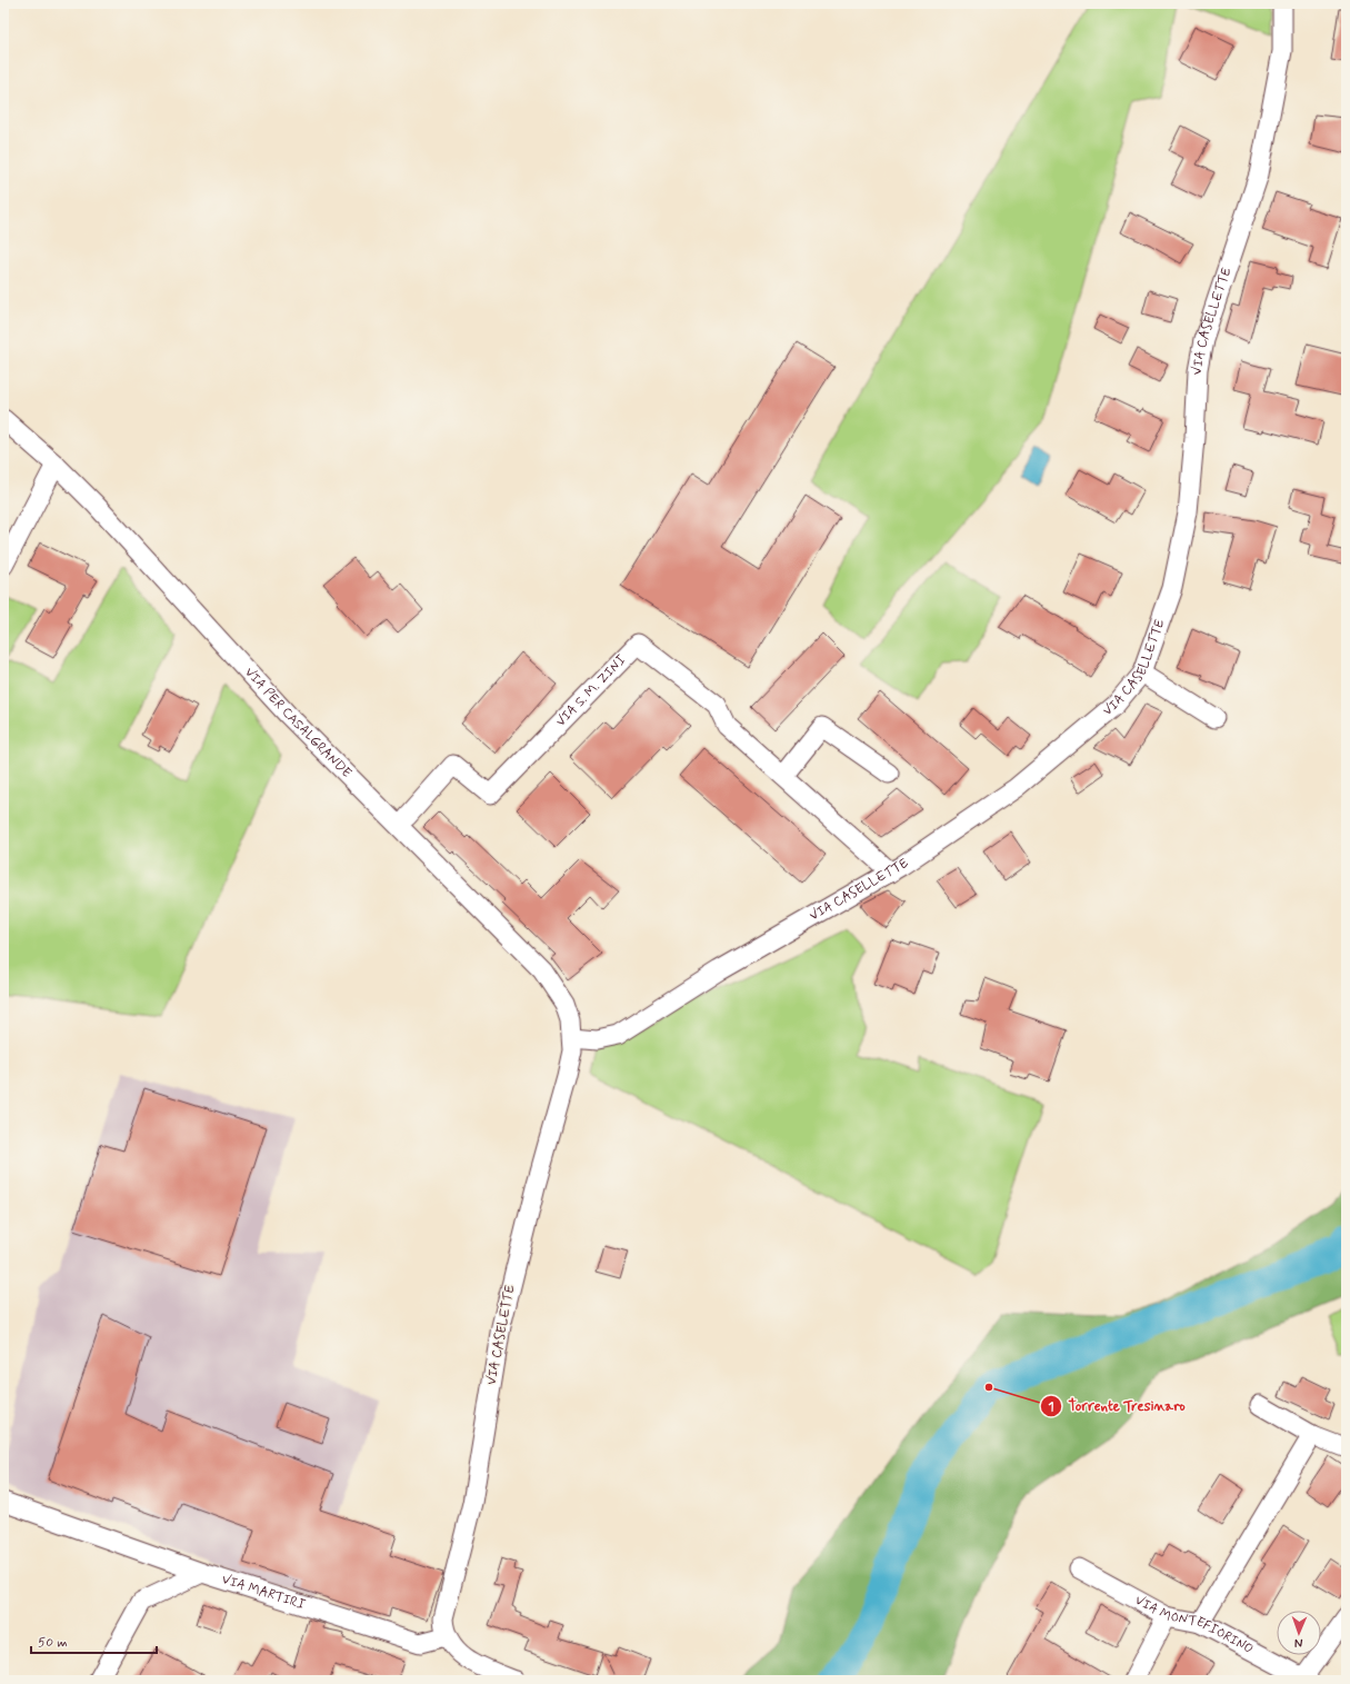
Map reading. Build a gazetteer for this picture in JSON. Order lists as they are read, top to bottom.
{
  "streets": {
    "street": [
      "VIA CASELLETTE",
      "VIA S. M. ZINI",
      "VIA PER CASALGRANDE",
      "VIA CASELETTE",
      "VIA MARTIRI",
      "VIA MONTEFIORINO"
    ]
  },
  "crossings": [
    ["VIA CASELLETTE", "VIA S. M. ZINI"],
    ["VIA CASELLETTE", "VIA PER CASALGRANDE"],
    ["VIA CASELLETTE", "VIA CASELETTE"],
    ["VIA PER CASALGRANDE", "VIA CASELETTE"],
    ["VIA CASELETTE", "VIA MARTIRI"]
  ],
  "places": ["Torrente Tresinaro"],
  "scale_bar": "50 m",
  "north": "bottom"
}
